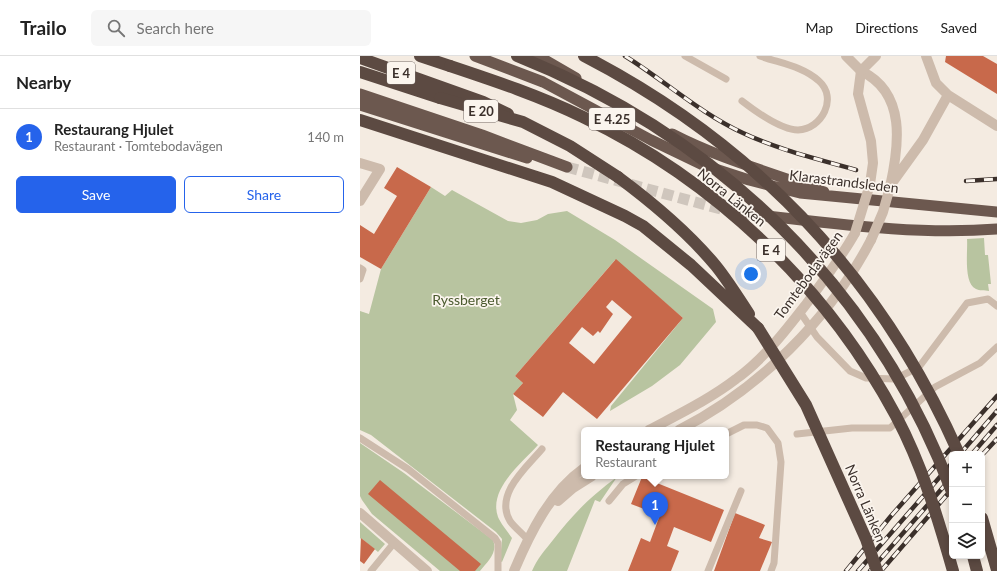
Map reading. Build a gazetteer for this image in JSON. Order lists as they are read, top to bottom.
{
  "streets": {
    "highway": [
      "E 4",
      "E 20",
      "E 4.25",
      "Klarastrandsleden",
      "Norra Länken"
    ],
    "street": ["Tomtebodavägen"]
  },
  "parks": ["Ryssberget"],
  "page": {
    "header": "Trailo",
    "search": "Search here",
    "nav": ["Map", "Directions", "Saved"],
    "heading": "Nearby",
    "list": [
      {
        "mark": "1",
        "name": "Restaurang Hjulet",
        "note": "Restaurant · Tomtebodavägen",
        "value": "140 m"
      }
    ],
    "buttons": ["Save", "Share"],
    "popup": ["Restaurang Hjulet", "Restaurant"],
    "map_buttons": ["+", "−"],
    "pins": "1"
  }
}
